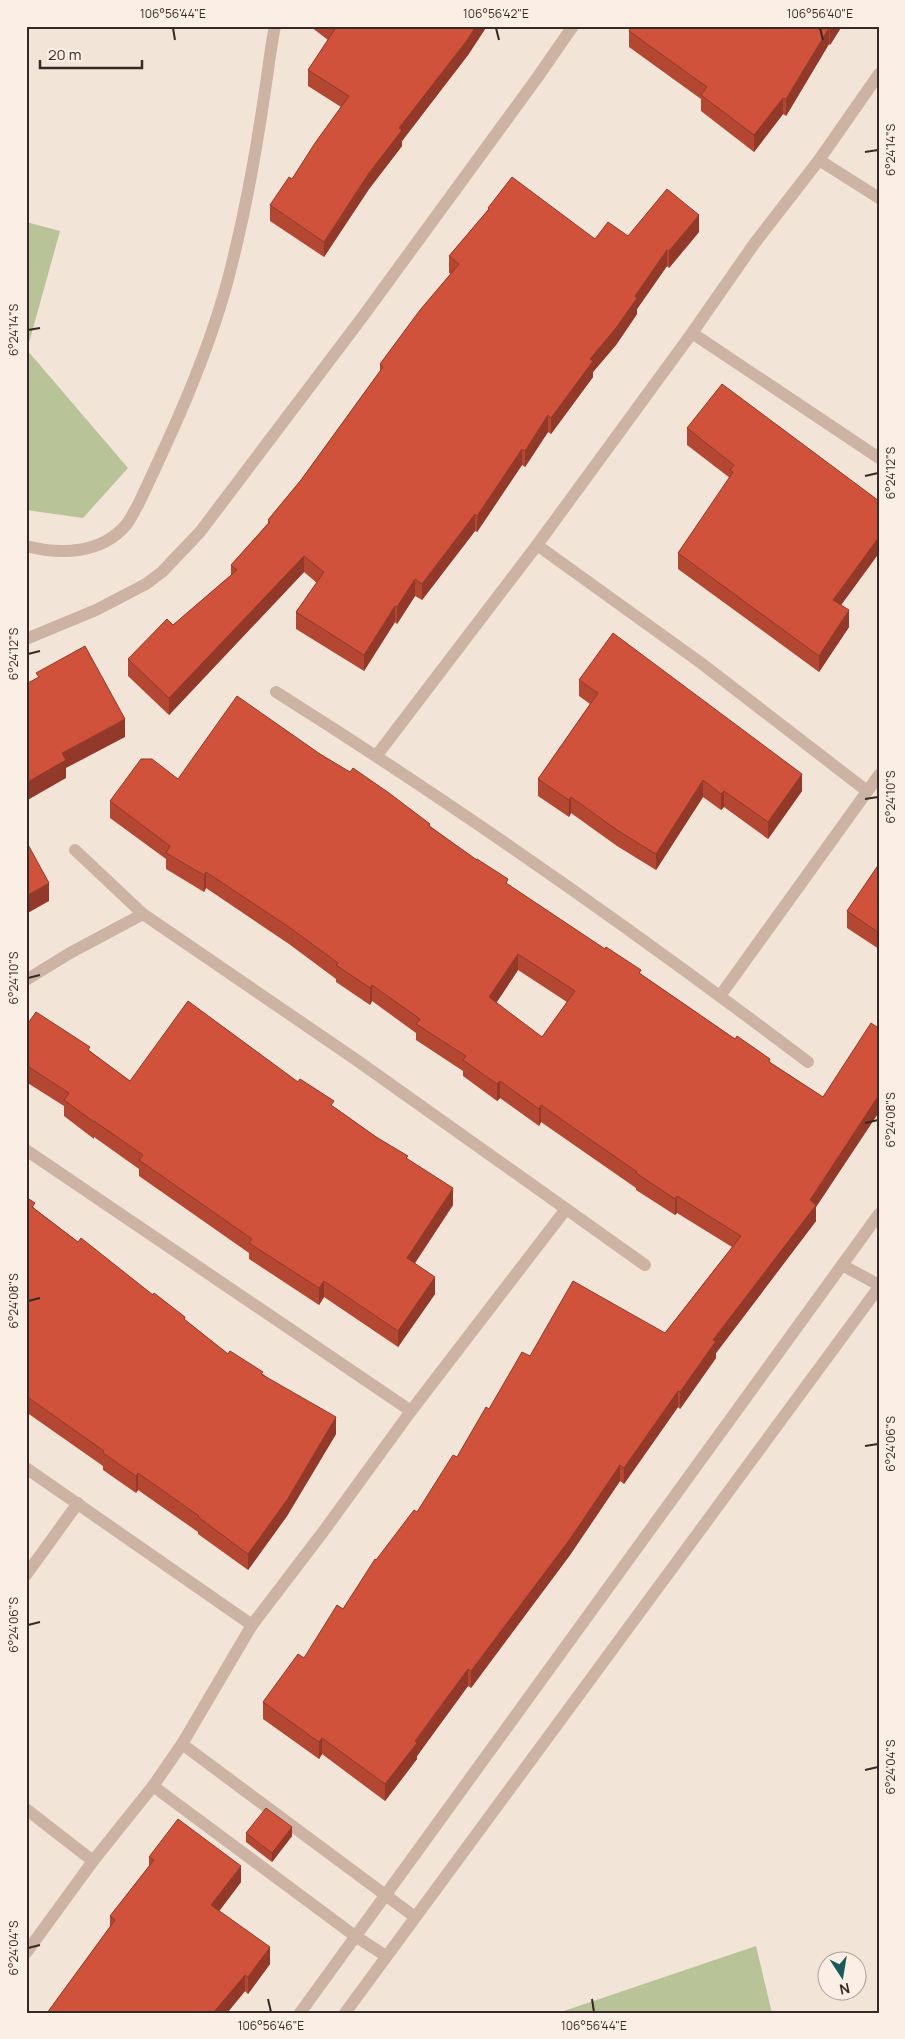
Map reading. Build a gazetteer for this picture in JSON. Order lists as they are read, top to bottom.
{
  "scale_bar": "20 m",
  "north": "bottom",
  "coordinates": [
    "106°56'44\"E",
    "106°56'42\"E",
    "106°56'40\"E",
    "6°24'14\"S",
    "6°24'12\"S",
    "6°24'10\"S",
    "6°24'08\"S",
    "6°24'06\"S",
    "6°24'04\"S",
    "106°56'46\"E"
  ]
}
